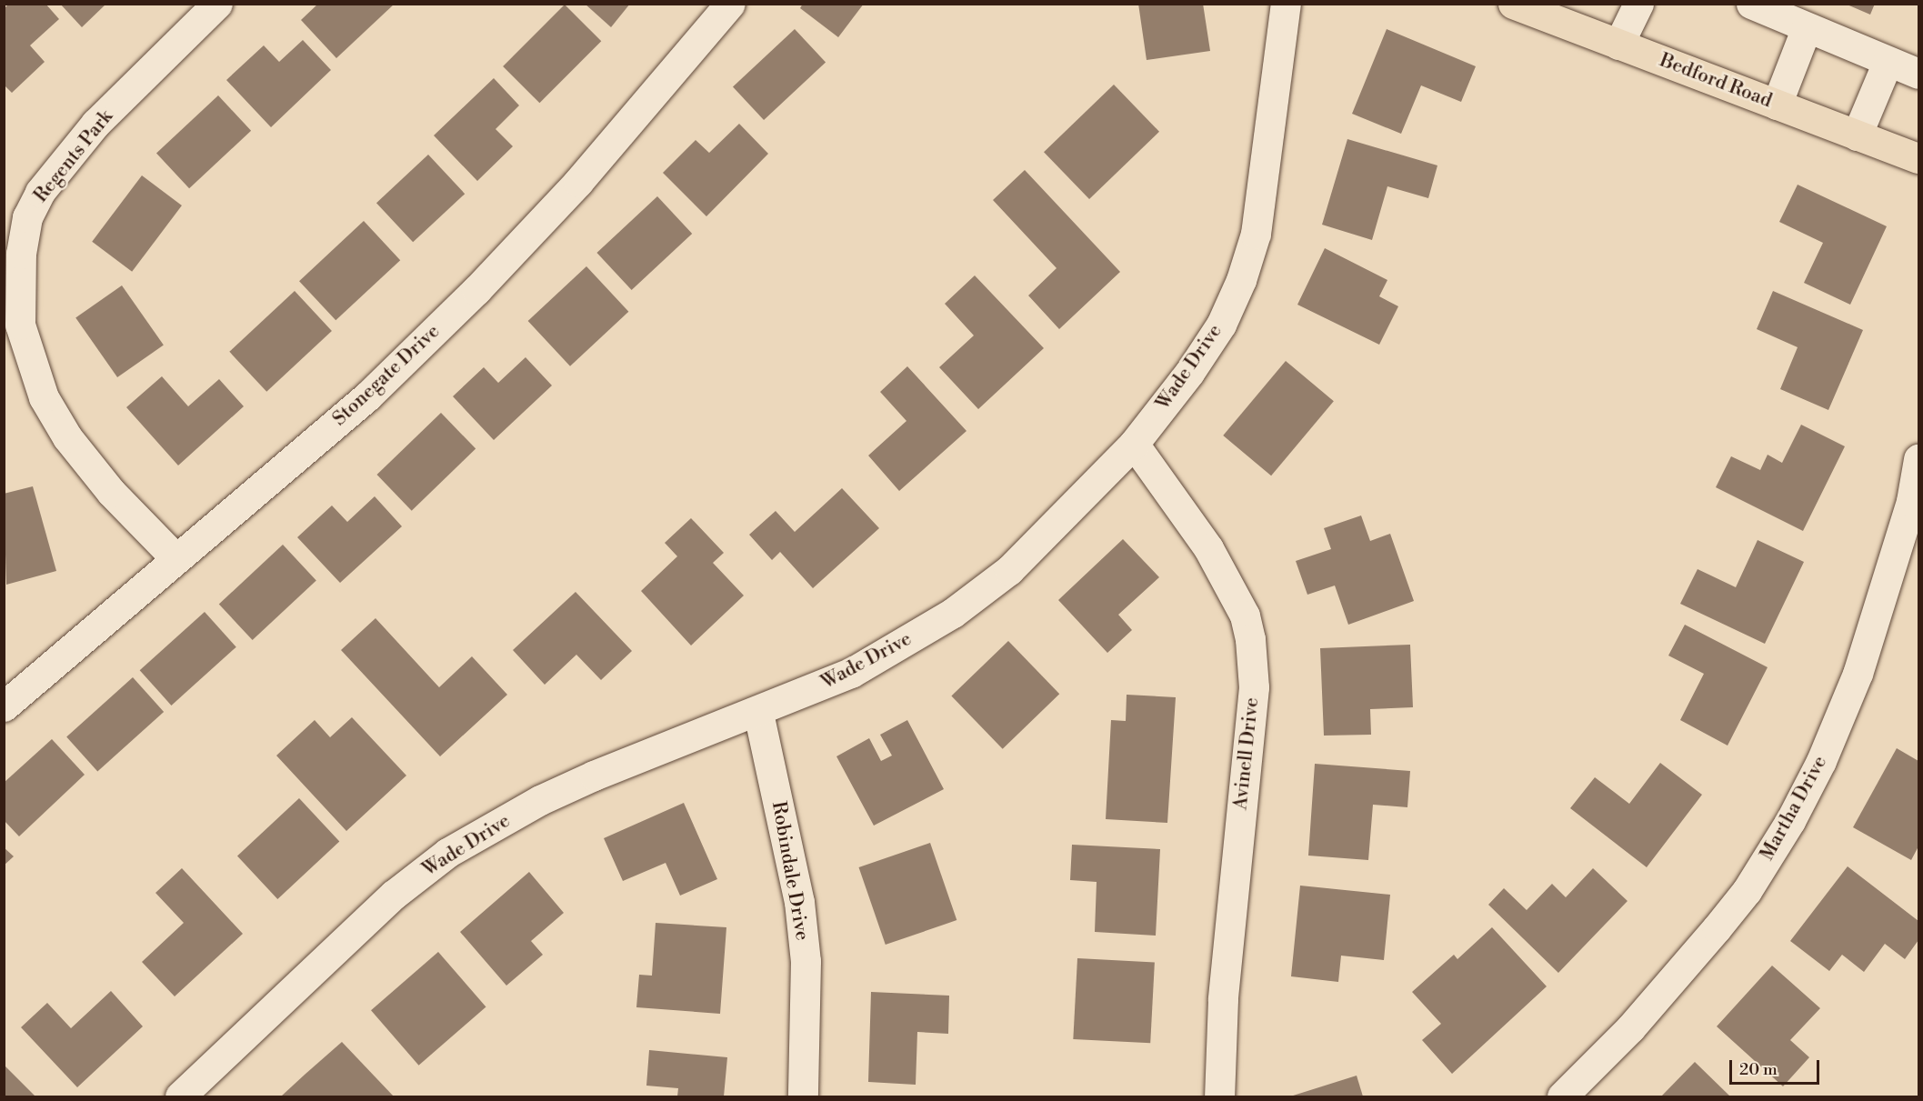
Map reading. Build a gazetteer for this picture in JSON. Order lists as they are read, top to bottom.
{
  "streets": {
    "main road": ["Bedford Road"],
    "street": [
      "Regents Park",
      "Wade Drive",
      "Stonegate Drive",
      "Avinell Drive",
      "Martha Drive",
      "Robindale Drive"
    ]
  },
  "crossings": [
    ["Regents Park", "Stonegate Drive"],
    ["Wade Drive", "Avinell Drive"],
    ["Wade Drive", "Robindale Drive"]
  ],
  "scale_bar": "20 m"
}
